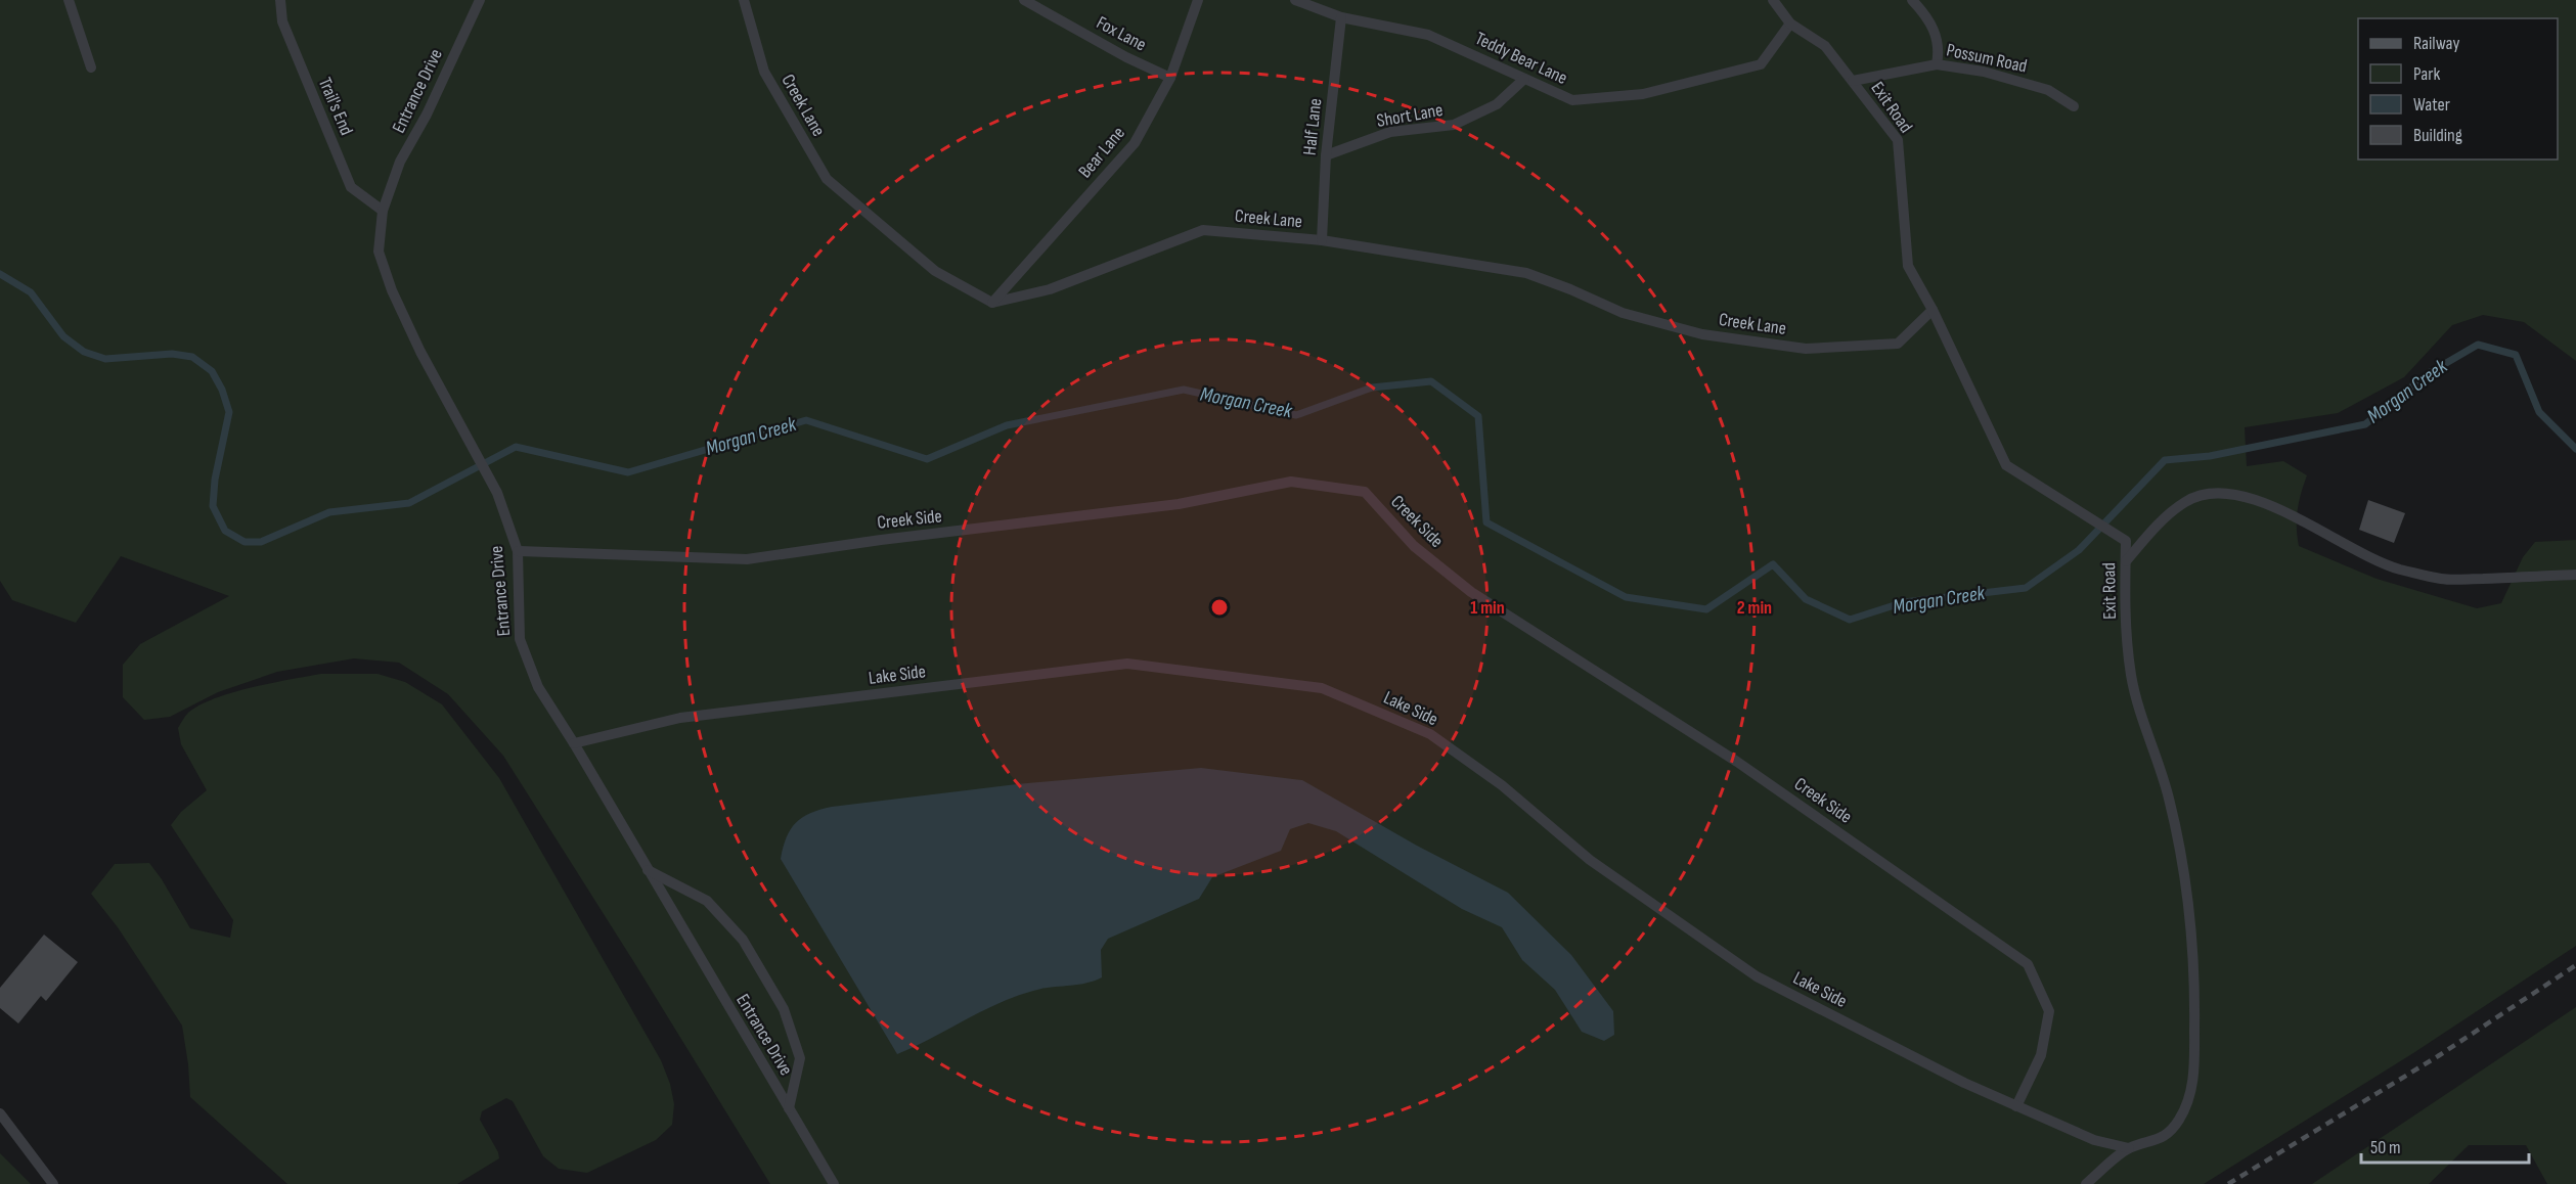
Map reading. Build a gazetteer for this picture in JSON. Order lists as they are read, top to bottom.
{
  "streets": {
    "lane": [
      "Fox Lane",
      "Teddy Bear Lane",
      "Possum Road",
      "Entrance Drive",
      "Creek Lane",
      "Trail's End",
      "Exit Road",
      "Short Lane",
      "Half Lane",
      "Bear Lane",
      "Creek Side",
      "Lake Side"
    ]
  },
  "crossings": [
    ["Fox Lane", "Bear Lane"],
    ["Teddy Bear Lane", "Exit Road"],
    ["Teddy Bear Lane", "Short Lane"],
    ["Teddy Bear Lane", "Half Lane"],
    ["Possum Road", "Exit Road"],
    ["Entrance Drive", "Trail's End"],
    ["Entrance Drive", "Creek Side"],
    ["Entrance Drive", "Lake Side"],
    ["Creek Lane", "Exit Road"],
    ["Creek Lane", "Half Lane"],
    ["Creek Lane", "Bear Lane"],
    ["Exit Road", "Lake Side"],
    ["Short Lane", "Half Lane"],
    ["Creek Side", "Lake Side"]
  ],
  "water": ["Morgan Creek"],
  "legend": [
    "Railway",
    "Park",
    "Water",
    "Building"
  ],
  "scale_bar": "50 m",
  "rings": ["1 min", "2 min"]
}
